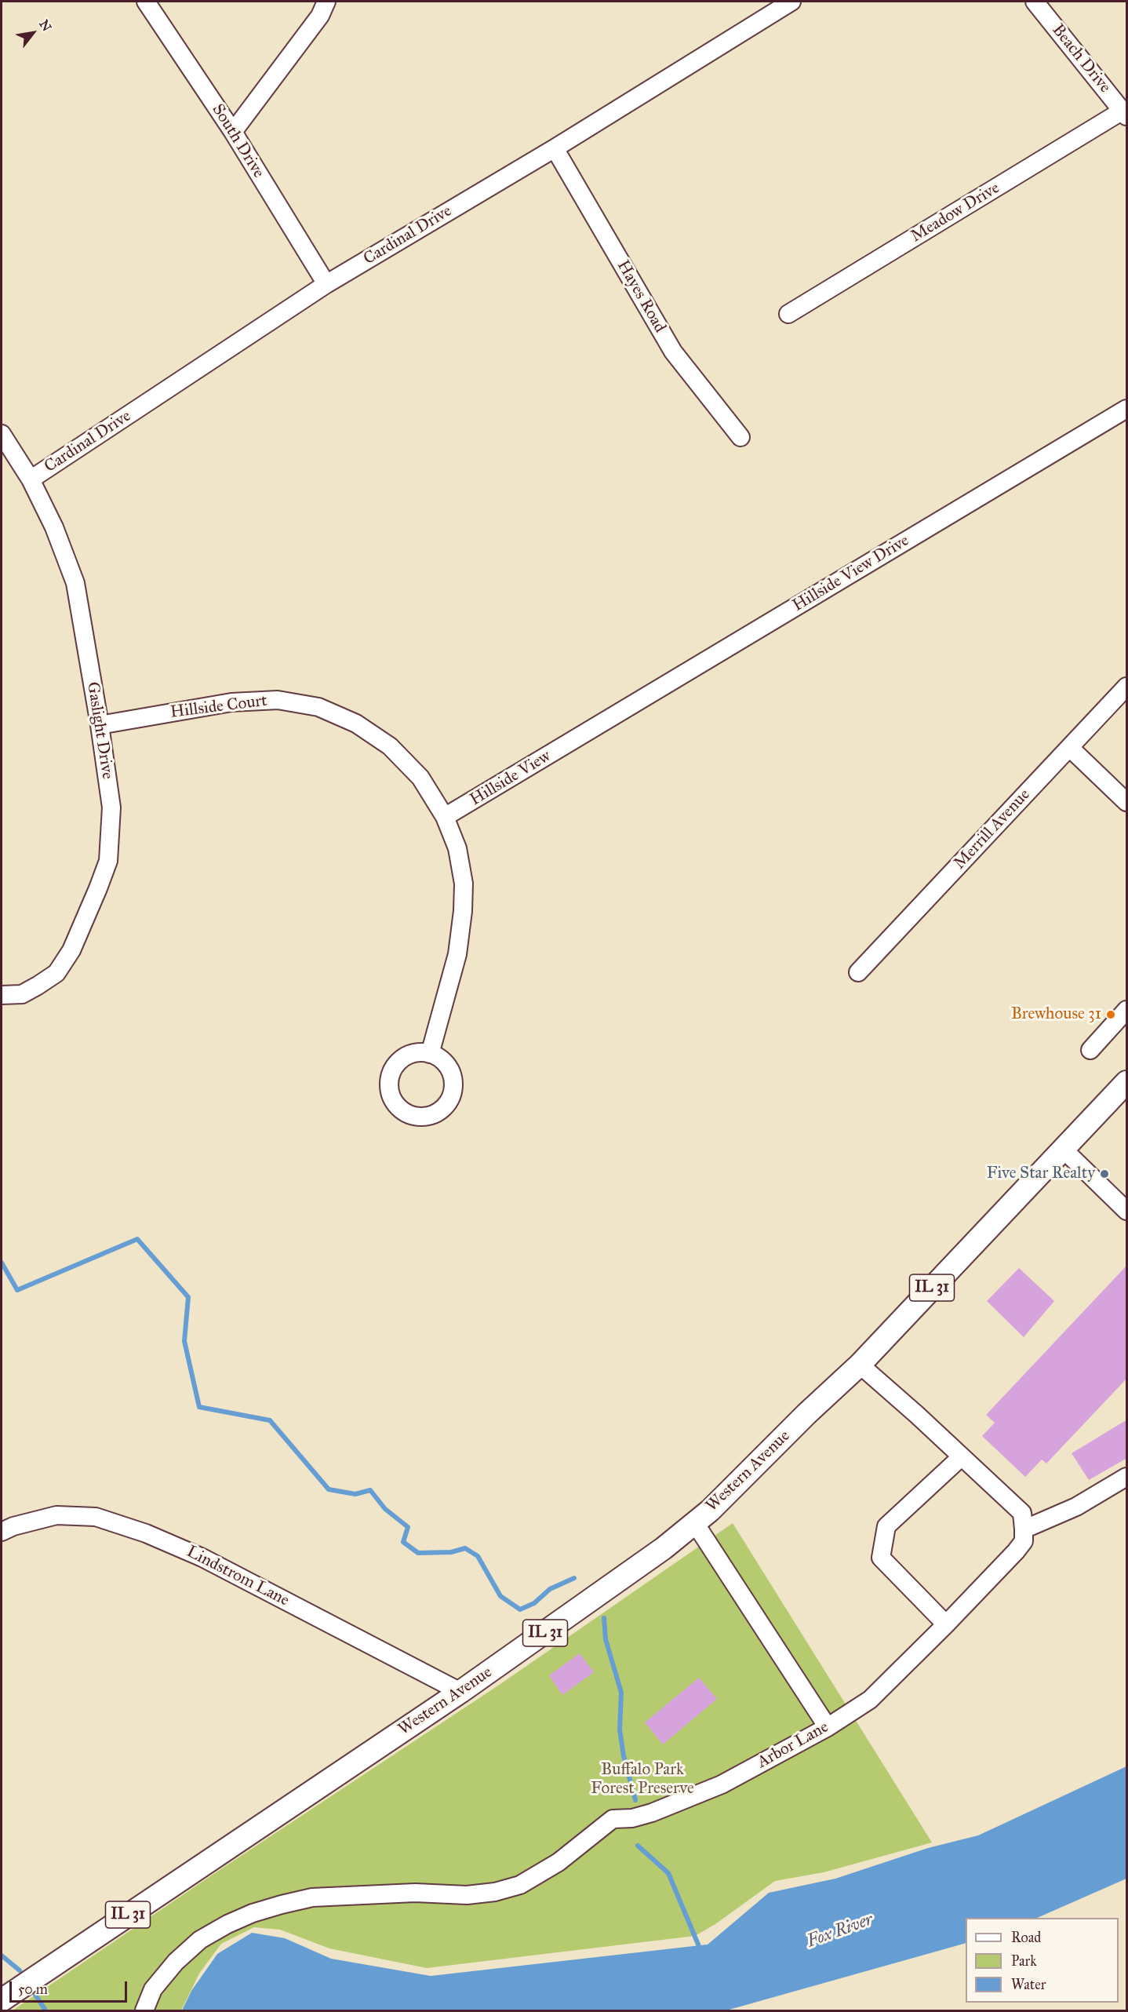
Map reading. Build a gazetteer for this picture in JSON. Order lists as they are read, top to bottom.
{
  "streets": {
    "main road": ["IL 31", "Western Avenue"],
    "street": [
      "Beach Drive",
      "South Drive",
      "Meadow Drive",
      "Cardinal Drive",
      "Hayes Road",
      "Hillside View Drive",
      "Hillside Court",
      "Gaslight Drive",
      "Hillside View",
      "Merrill Avenue",
      "Lindstrom Lane",
      "Arbor Lane"
    ]
  },
  "crossings": [
    ["Beach Drive", "Meadow Drive"],
    ["South Drive", "Cardinal Drive"],
    ["Cardinal Drive", "Hayes Road"],
    ["Cardinal Drive", "Gaslight Drive"],
    ["Hillside View Drive", "Hillside View"],
    ["Hillside Court", "Gaslight Drive"],
    ["Hillside Court", "Hillside View"],
    ["IL 31", "Western Avenue"],
    ["Western Avenue", "Lindstrom Lane"]
  ],
  "water": ["Fox River"],
  "parks": ["Buffalo Park Forest Preserve"],
  "places": ["Brewhouse 31", "Five Star Realty"],
  "legend": ["Road", "Park", "Water"],
  "scale_bar": "50 m",
  "north": "top right"
}
